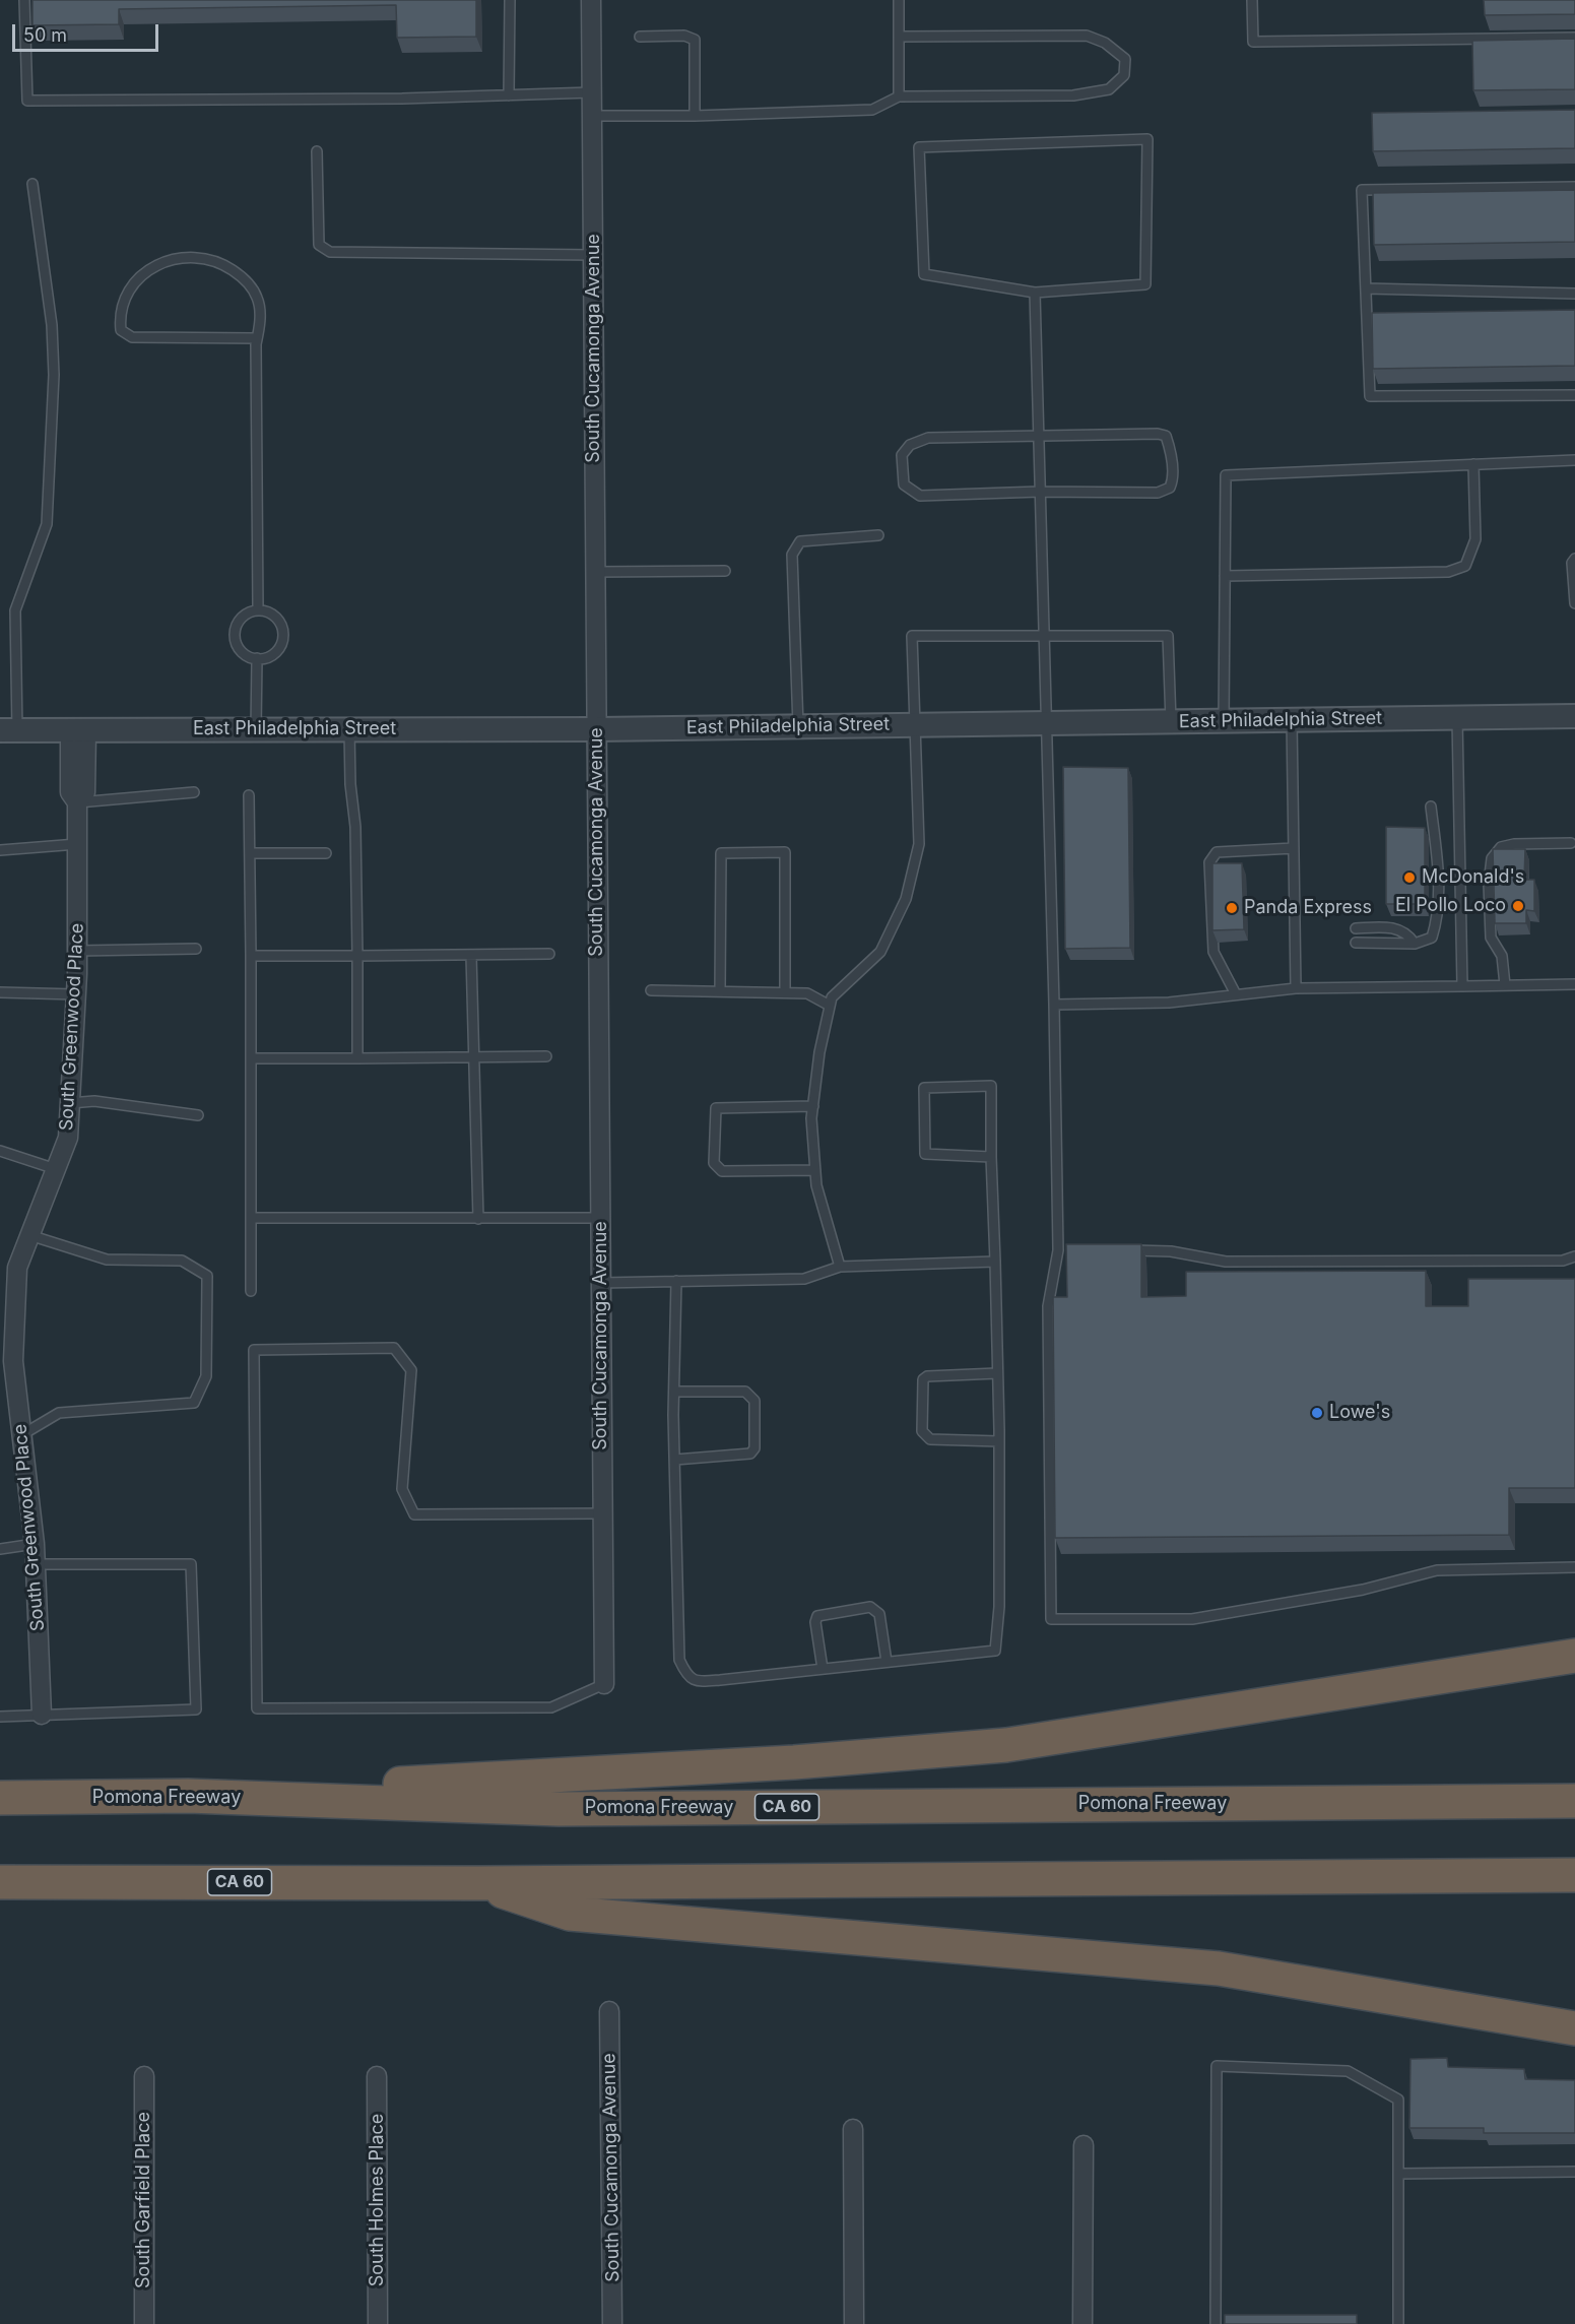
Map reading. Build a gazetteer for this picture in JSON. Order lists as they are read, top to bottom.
{
  "streets": {
    "highway": ["Pomona Freeway", "CA 60"],
    "street": [
      "South Cucamonga Avenue",
      "East Philadelphia Street",
      "South Greenwood Place",
      "South Garfield Place",
      "South Holmes Place"
    ]
  },
  "crossings": [
    ["South Cucamonga Avenue", "East Philadelphia Street"],
    ["East Philadelphia Street", "South Greenwood Place"]
  ],
  "places": [
    "McDonald's",
    "El Pollo Loco",
    "Panda Express",
    "Lowe's"
  ],
  "scale_bar": "50 m"
}
